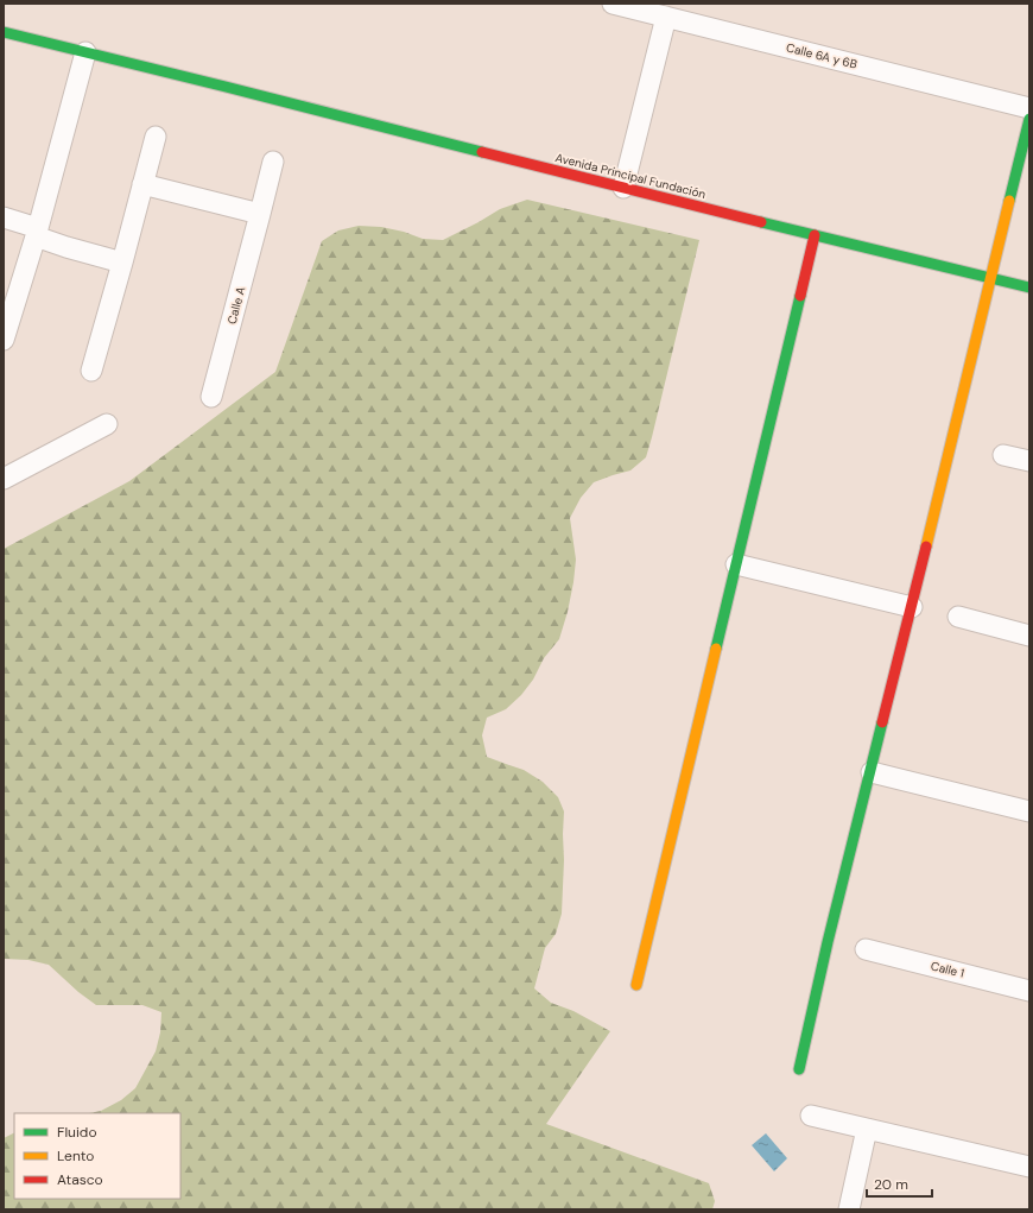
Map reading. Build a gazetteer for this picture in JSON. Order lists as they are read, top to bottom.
{
  "streets": {
    "street": [
      "Calle 6A y 6B",
      "Avenida Principal Fundación",
      "Calle A",
      "Calle 1"
    ]
  },
  "legend": ["Fluido", "Lento", "Atasco"],
  "scale_bar": "20 m"
}
